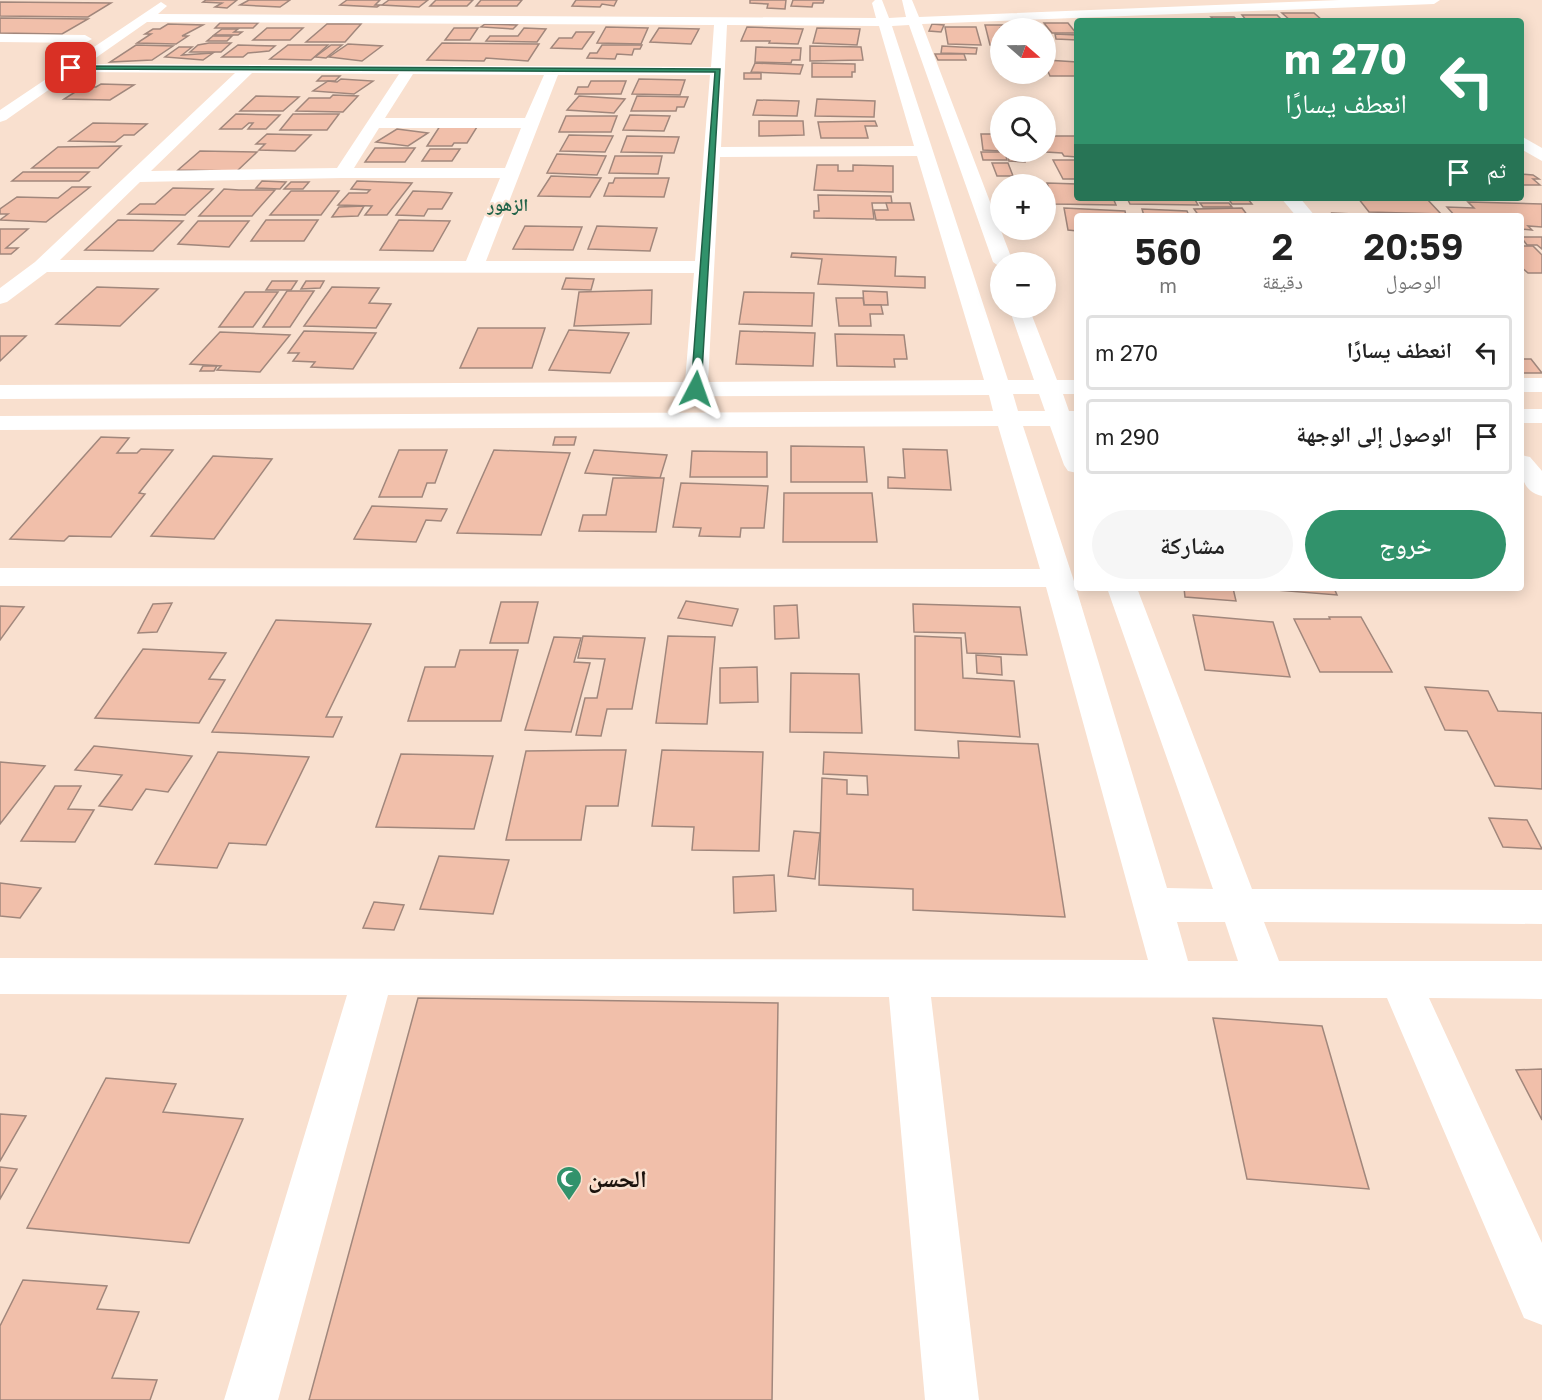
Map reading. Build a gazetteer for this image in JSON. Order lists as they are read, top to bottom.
{
  "districts": ["الزهور"],
  "places": {
    "mosque": ["الحسن"]
  },
  "north": "right",
  "page": {
    "map_buttons": ["+", "−"],
    "turn": ["270 m", "انعطف يسارًا"],
    "then": "ثم",
    "eta": [
      "20:59",
      "الوصول",
      "2",
      "دقيقة",
      "560",
      "m"
    ],
    "list": [
      {
        "name": "انعطف يسارًا",
        "value": "270 m"
      },
      {
        "name": "الوصول إلى الوجهة",
        "value": "290 m"
      }
    ],
    "buttons": ["خروج", "مشاركة"]
  }
}
